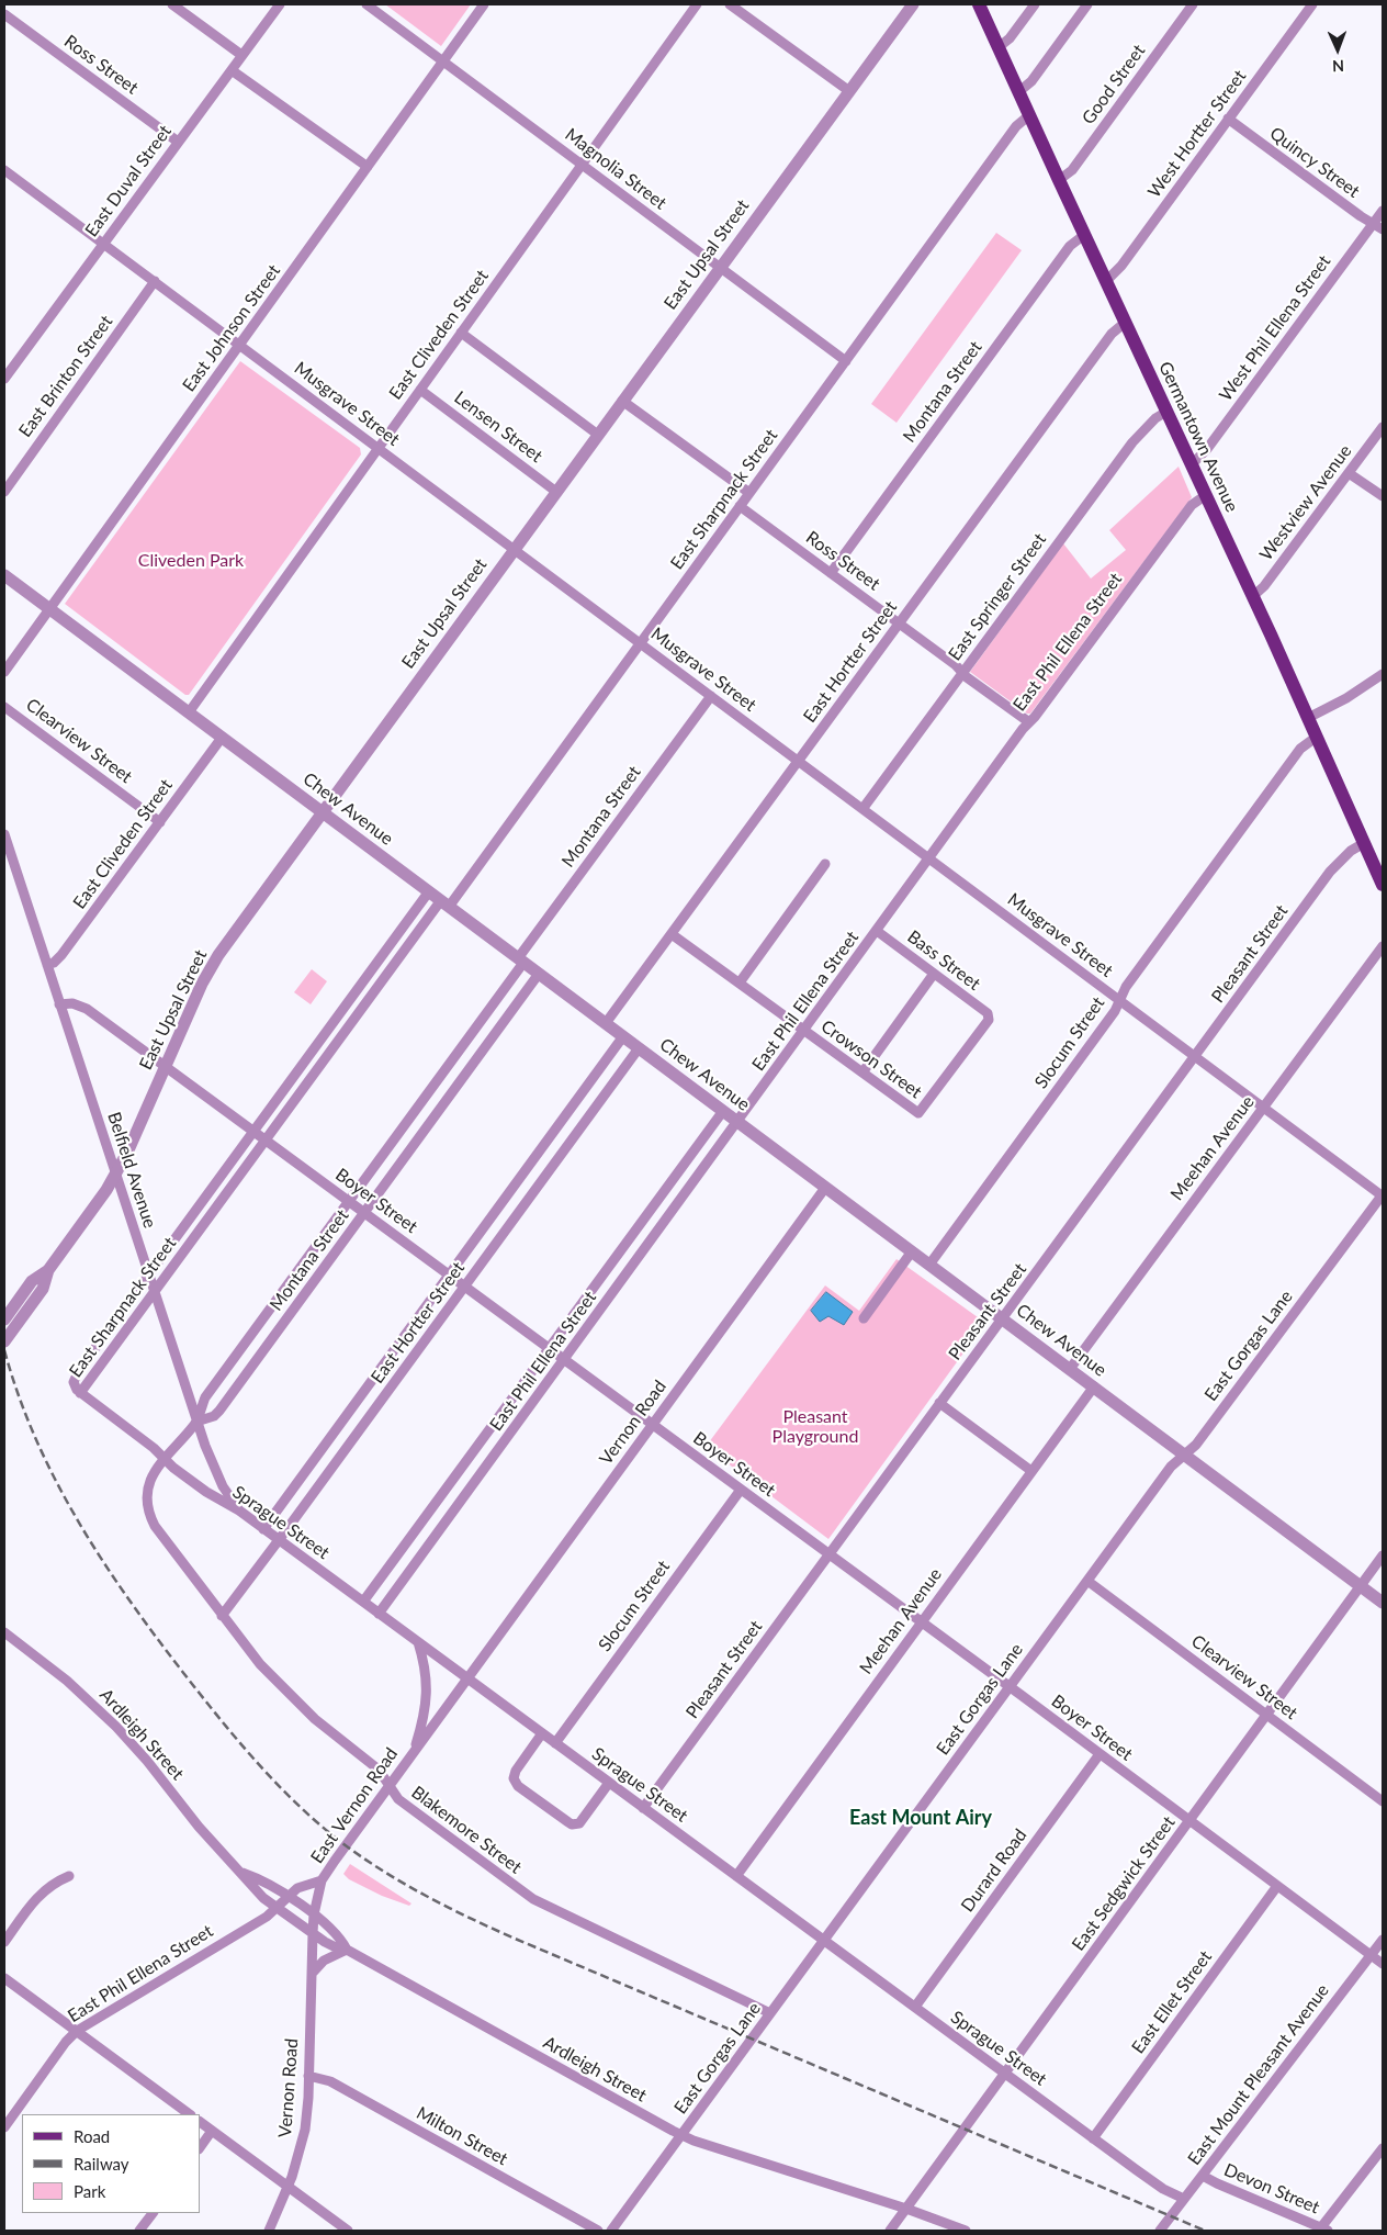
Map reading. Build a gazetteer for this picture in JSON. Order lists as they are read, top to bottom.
{
  "streets": {
    "main road": ["Germantown Avenue"],
    "street": [
      "Ross Street",
      "Good Street",
      "West Hortter Street",
      "Quincy Street",
      "Magnolia Street",
      "East Duval Street",
      "East Upsal Street",
      "East Johnson Street",
      "West Phil Ellena Street",
      "East Cliveden Street",
      "East Brinton Street",
      "Montana Street",
      "Musgrave Street",
      "Lensen Street",
      "East Sharpnack Street",
      "Westview Avenue",
      "East Springer Street",
      "East Phil Ellena Street",
      "East Hortter Street",
      "Clearview Street",
      "Chew Avenue",
      "Pleasant Street",
      "Bass Street",
      "Slocum Street",
      "Crowson Street",
      "Meehan Avenue",
      "Belfield Avenue",
      "Boyer Street",
      "East Gorgas Lane",
      "Vernon Road",
      "Sprague Street",
      "Ardleigh Street",
      "East Vernon Road",
      "Blakemore Street",
      "Durard Road",
      "East Sedgwick Street",
      "East Ellet Street",
      "East Mount Pleasant Avenue",
      "Milton Street",
      "Devon Street"
    ]
  },
  "crossings": [
    ["Ross Street", "East Duval Street"],
    ["Ross Street", "Montana Street"],
    ["Ross Street", "East Sharpnack Street"],
    ["Ross Street", "East Springer Street"],
    ["Ross Street", "East Phil Ellena Street"],
    ["Ross Street", "East Hortter Street"],
    ["Good Street", "Germantown Avenue"],
    ["West Hortter Street", "Quincy Street"],
    ["West Hortter Street", "Germantown Avenue"],
    ["Quincy Street", "West Phil Ellena Street"],
    ["Magnolia Street", "East Upsal Street"],
    ["Magnolia Street", "East Johnson Street"],
    ["Magnolia Street", "East Cliveden Street"],
    ["Magnolia Street", "East Sharpnack Street"],
    ["East Duval Street", "Musgrave Street"],
    ["East Upsal Street", "Musgrave Street"],
    ["East Upsal Street", "Lensen Street"],
    ["East Upsal Street", "Chew Avenue"],
    ["East Upsal Street", "Belfield Avenue"],
    ["East Upsal Street", "Boyer Street"],
    ["East Johnson Street", "Musgrave Street"],
    ["East Johnson Street", "Chew Avenue"],
    ["West Phil Ellena Street", "Germantown Avenue"],
    ["East Cliveden Street", "Musgrave Street"],
    ["East Cliveden Street", "Lensen Street"],
    ["East Cliveden Street", "Clearview Street"],
    ["East Cliveden Street", "Chew Avenue"],
    ["East Cliveden Street", "Belfield Avenue"],
    ["East Brinton Street", "Musgrave Street"],
    ["Montana Street", "Musgrave Street"],
    ["Montana Street", "Germantown Avenue"],
    ["Montana Street", "Chew Avenue"],
    ["Montana Street", "Belfield Avenue"],
    ["Montana Street", "Boyer Street"],
    ["Montana Street", "Sprague Street"],
    ["Montana Street", "Blakemore Street"],
    ["Musgrave Street", "East Sharpnack Street"],
    ["Musgrave Street", "East Springer Street"],
    ["Musgrave Street", "East Phil Ellena Street"],
    ["Musgrave Street", "East Hortter Street"],
    ["Musgrave Street", "Pleasant Street"],
    ["Musgrave Street", "Slocum Street"],
    ["Musgrave Street", "Meehan Avenue"],
    ["Musgrave Street", "East Gorgas Lane"],
    ["Germantown Avenue", "East Sharpnack Street"],
    ["Germantown Avenue", "Westview Avenue"],
    ["Germantown Avenue", "East Springer Street"],
    ["Germantown Avenue", "East Phil Ellena Street"],
    ["Germantown Avenue", "East Hortter Street"],
    ["Germantown Avenue", "Pleasant Street"],
    ["Germantown Avenue", "Slocum Street"],
    ["East Sharpnack Street", "Chew Avenue"],
    ["East Sharpnack Street", "Belfield Avenue"],
    ["East Sharpnack Street", "Boyer Street"],
    ["East Sharpnack Street", "Sprague Street"],
    ["East Phil Ellena Street", "Chew Avenue"],
    ["East Phil Ellena Street", "Bass Street"],
    ["East Phil Ellena Street", "Crowson Street"],
    ["East Phil Ellena Street", "Boyer Street"],
    ["East Phil Ellena Street", "Vernon Road"],
    ["East Phil Ellena Street", "Sprague Street"],
    ["East Phil Ellena Street", "Ardleigh Street"],
    ["East Phil Ellena Street", "East Vernon Road"],
    ["East Hortter Street", "Chew Avenue"],
    ["East Hortter Street", "Crowson Street"],
    ["East Hortter Street", "Boyer Street"],
    ["East Hortter Street", "Sprague Street"],
    ["East Hortter Street", "Blakemore Street"],
    ["Clearview Street", "East Gorgas Lane"],
    ["Clearview Street", "East Sedgwick Street"],
    ["Chew Avenue", "Pleasant Street"],
    ["Chew Avenue", "Slocum Street"],
    ["Chew Avenue", "Meehan Avenue"],
    ["Chew Avenue", "East Gorgas Lane"],
    ["Chew Avenue", "Vernon Road"],
    ["Chew Avenue", "East Sedgwick Street"],
    ["Pleasant Street", "Boyer Street"],
    ["Pleasant Street", "Sprague Street"],
    ["Bass Street", "Crowson Street"],
    ["Slocum Street", "Boyer Street"],
    ["Slocum Street", "Sprague Street"],
    ["Meehan Avenue", "Boyer Street"],
    ["Meehan Avenue", "Sprague Street"],
    ["Belfield Avenue", "Boyer Street"],
    ["Belfield Avenue", "Sprague Street"],
    ["Boyer Street", "East Gorgas Lane"],
    ["Boyer Street", "Vernon Road"],
    ["Boyer Street", "Durard Road"],
    ["Boyer Street", "East Sedgwick Street"],
    ["Boyer Street", "East Ellet Street"],
    ["Boyer Street", "East Mount Pleasant Avenue"],
    ["East Gorgas Lane", "Sprague Street"],
    ["East Gorgas Lane", "Ardleigh Street"],
    ["East Gorgas Lane", "Blakemore Street"],
    ["Vernon Road", "Sprague Street"],
    ["Vernon Road", "Ardleigh Street"],
    ["Vernon Road", "East Vernon Road"],
    ["Vernon Road", "Milton Street"],
    ["Sprague Street", "East Vernon Road"],
    ["Sprague Street", "Durard Road"],
    ["Sprague Street", "East Sedgwick Street"],
    ["Sprague Street", "East Ellet Street"],
    ["Sprague Street", "East Mount Pleasant Avenue"],
    ["Ardleigh Street", "East Sedgwick Street"],
    ["East Vernon Road", "Blakemore Street"],
    ["East Mount Pleasant Avenue", "Devon Street"]
  ],
  "districts": ["East Mount Airy"],
  "parks": ["Cliveden Park", "Pleasant Playground"],
  "legend": ["Road", "Railway", "Park"],
  "north": "bottom"
}
